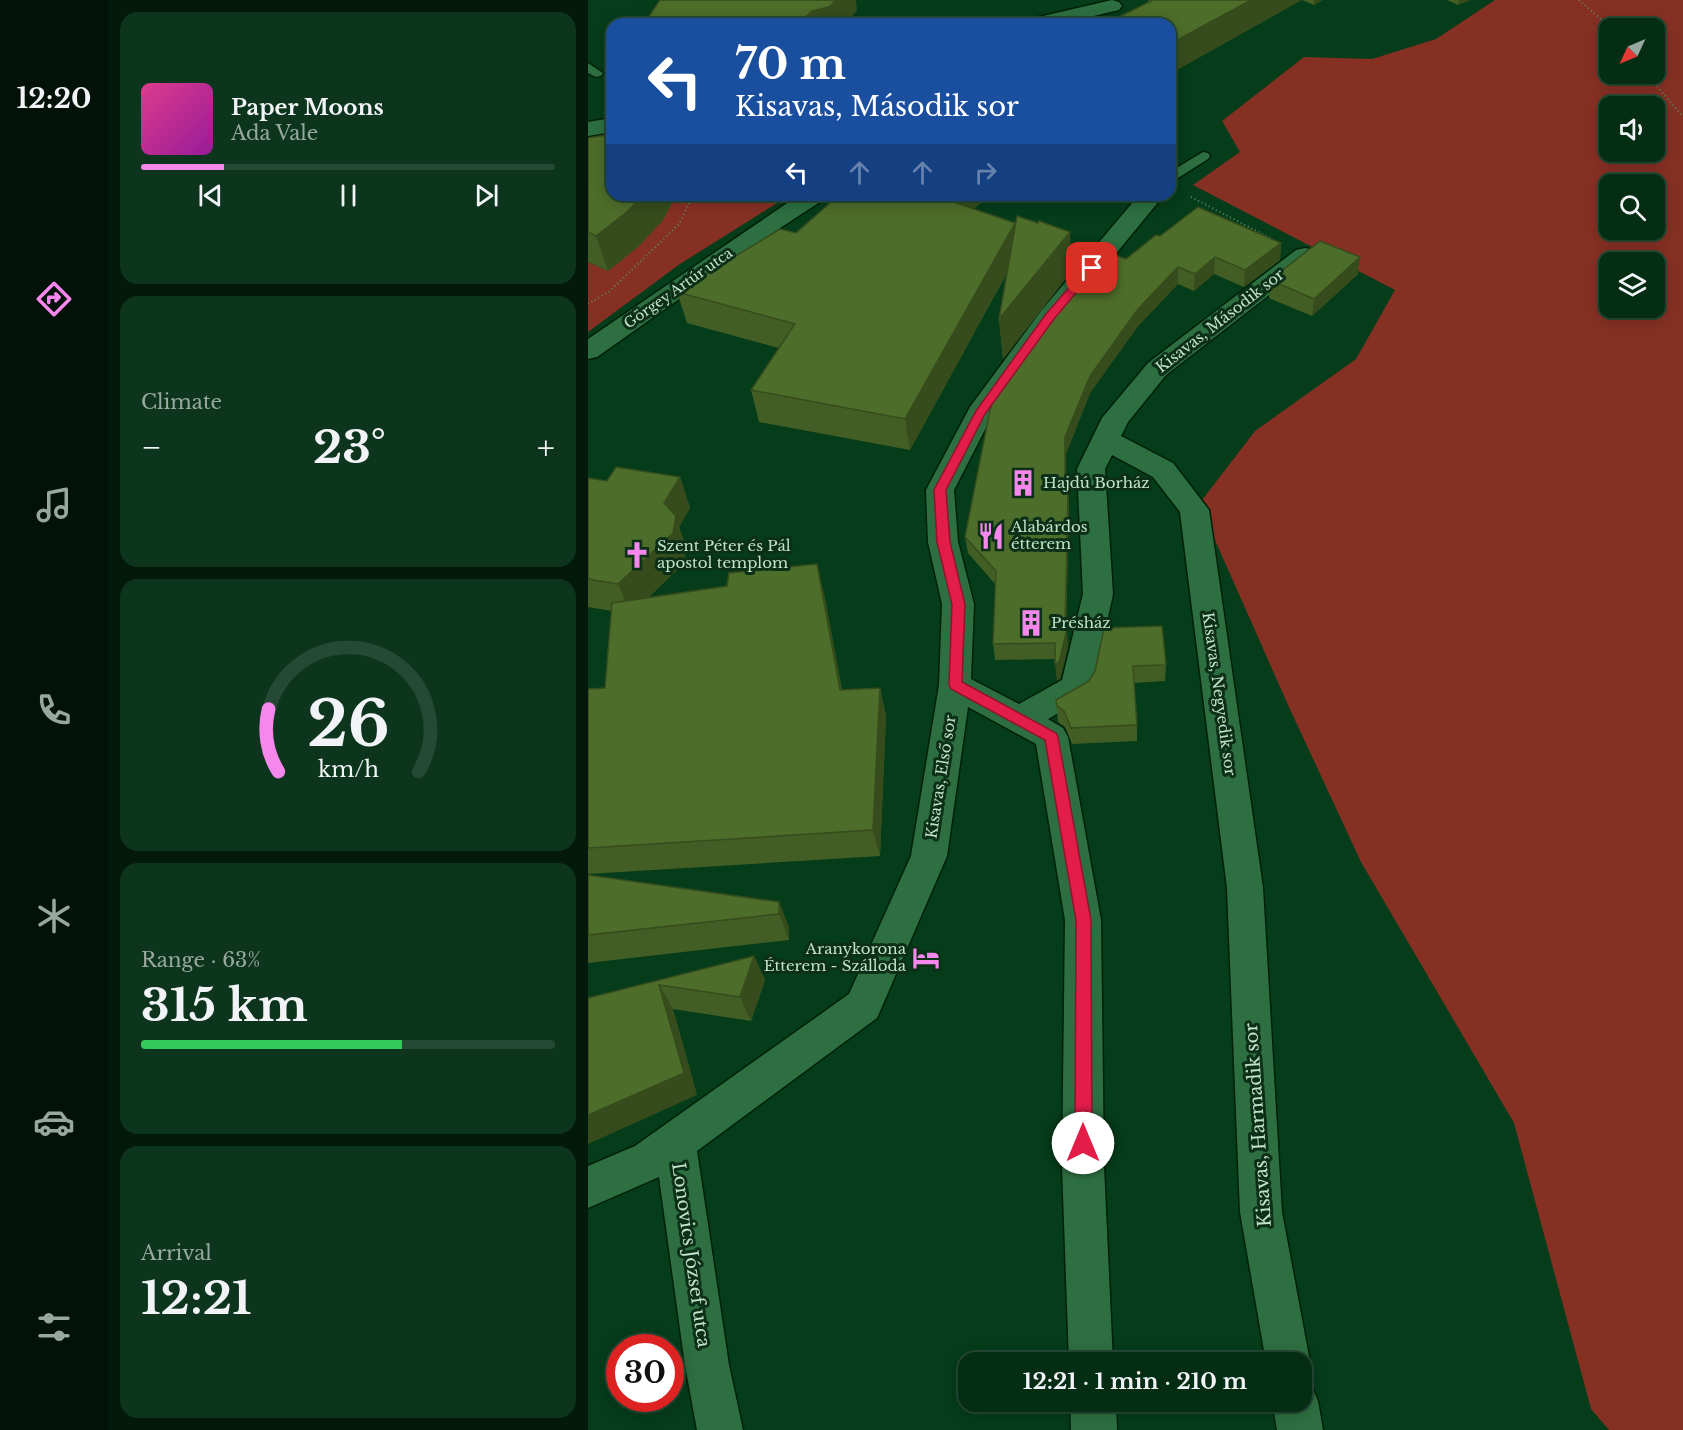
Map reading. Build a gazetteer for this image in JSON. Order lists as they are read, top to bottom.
{
  "streets": {
    "street": [
      "Görgey Artúr utca",
      "Kisavas, Második sor",
      "Kisavas, Negyedik sor",
      "Kisavas, Első sor",
      "Kisavas, Harmadik sor",
      "Lonovics József utca"
    ]
  },
  "crossings": [
    ["Kisavas, Második sor", "Kisavas, Negyedik sor"],
    ["Kisavas, Negyedik sor", "Kisavas, Harmadik sor"],
    ["Kisavas, Első sor", "Lonovics József utca"]
  ],
  "places": {
    "building": ["Hajdú Borház", "Présház"],
    "restaurant": ["Alabárdos étterem"],
    "church": ["Szent Péter és Pál apostol templom"],
    "hotel": ["Aranykorona Étterem - Szálloda"]
  },
  "north": "bottom left",
  "page": {
    "tabs": "12:20",
    "turn": ["70 m", "Kisavas, Második sor"],
    "song": ["Paper Moons", "Ada Vale"],
    "tile": [
      "Climate",
      ["Range · 63%", "315 km"],
      ["Arrival", "12:21"]
    ],
    "heat": ["−", "23°", "+"],
    "limit": "30",
    "trip": "12:21 · 1 min · 210 m",
    "gauge": ["26", "km/h"]
  }
}
